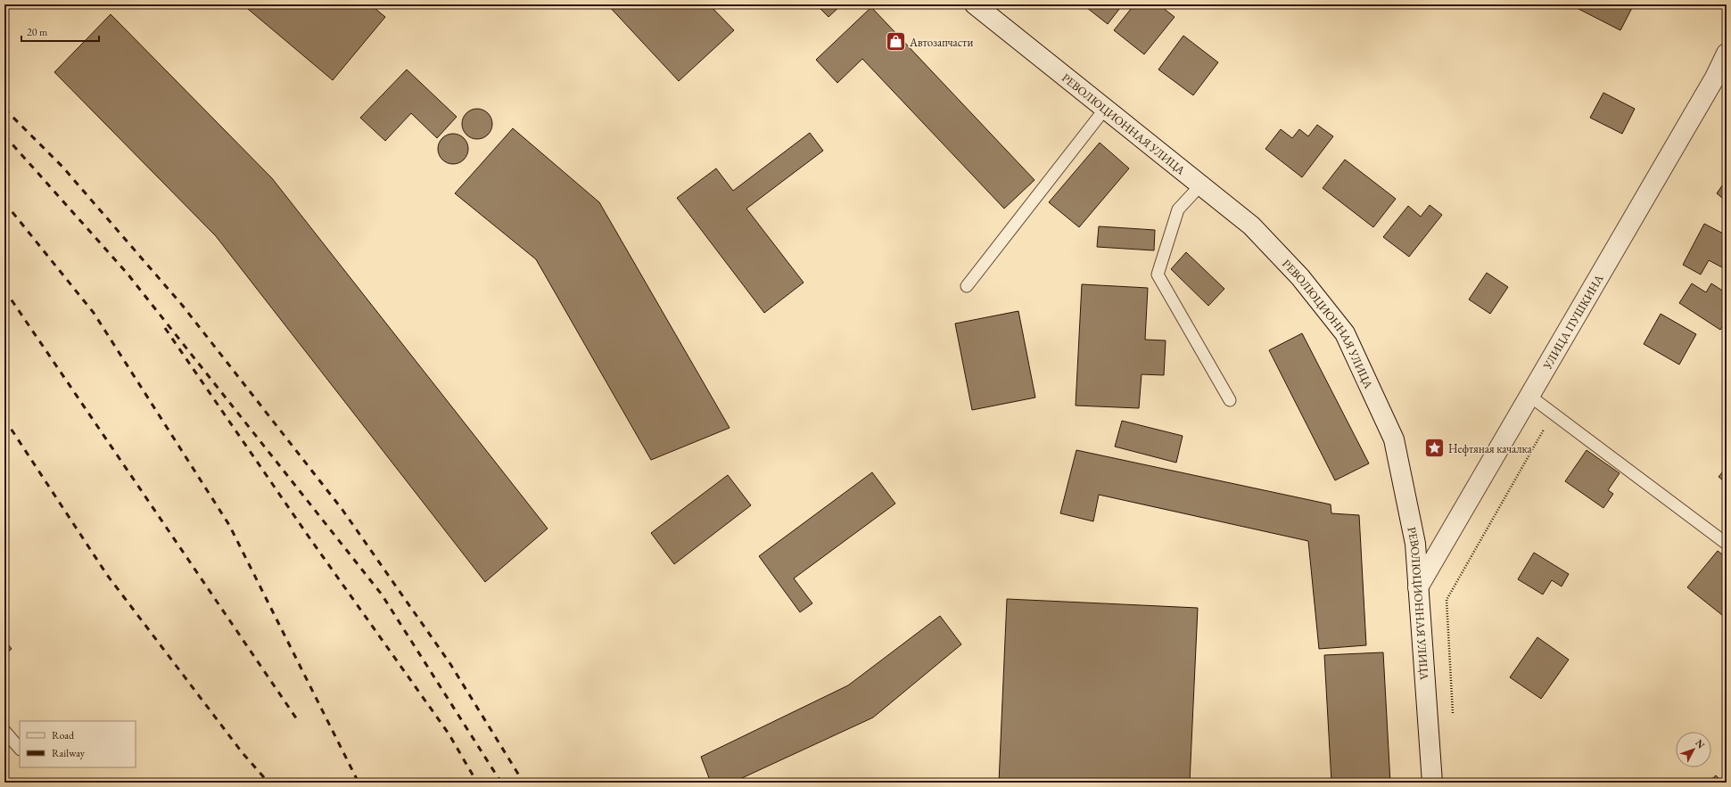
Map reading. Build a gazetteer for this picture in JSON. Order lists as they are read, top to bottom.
{
  "streets": {
    "main road": ["РЕВОЛЮЦИОННАЯ УЛИЦА", "УЛИЦА ПУШКИНА"]
  },
  "crossings": [
    ["РЕВОЛЮЦИОННАЯ УЛИЦА", "УЛИЦА ПУШКИНА"]
  ],
  "places": {
    "shop": ["Автозапчасти"],
    "place": ["Нефтяная качалка"]
  },
  "legend": ["Road", "Railway"],
  "scale_bar": "20 m",
  "north": "top right"
}
